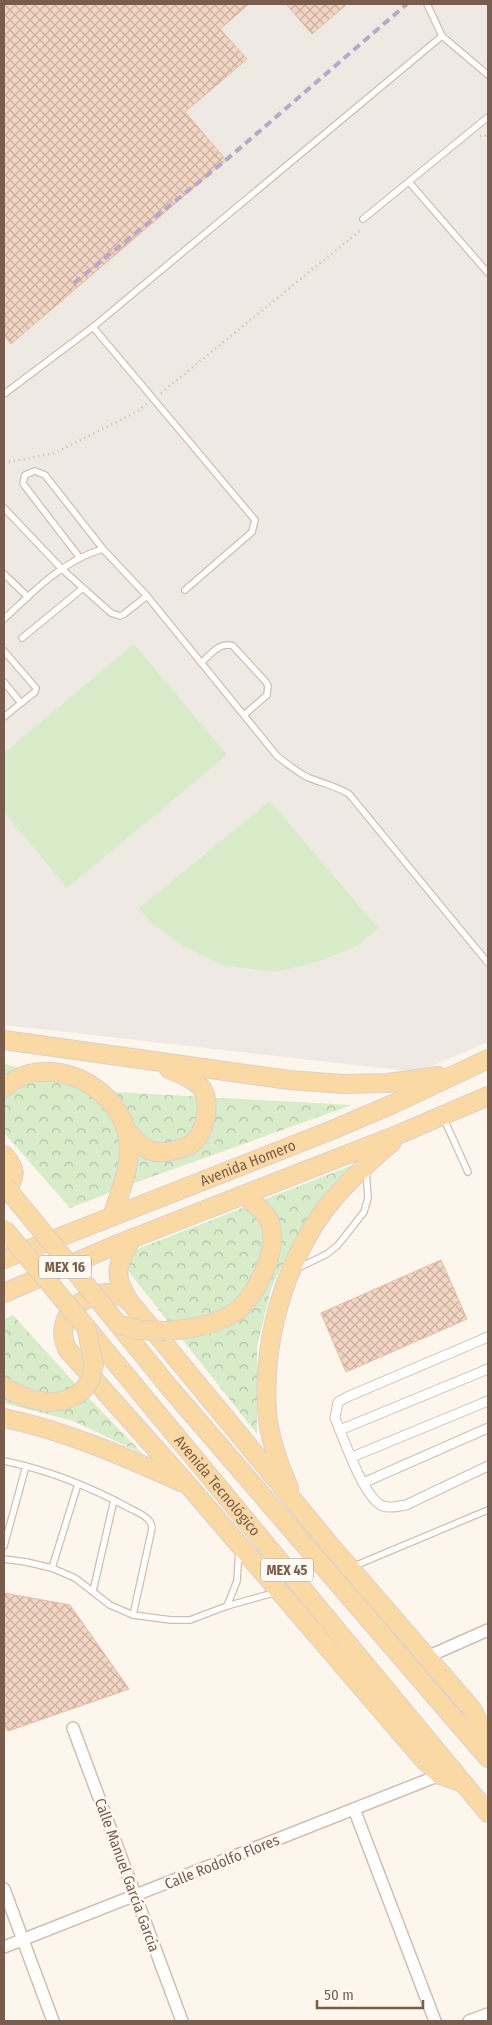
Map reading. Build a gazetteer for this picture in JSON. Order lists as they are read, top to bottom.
{
  "streets": {
    "main road": [
      "Avenida Homero",
      "MEX 16",
      "Avenida Tecnológico",
      "MEX 45"
    ],
    "street": ["Calle Rodolfo Flores", "Calle Manuel García García"]
  },
  "crossings": [
    ["Calle Rodolfo Flores", "Calle Manuel García García"]
  ],
  "scale_bar": "50 m"
}
